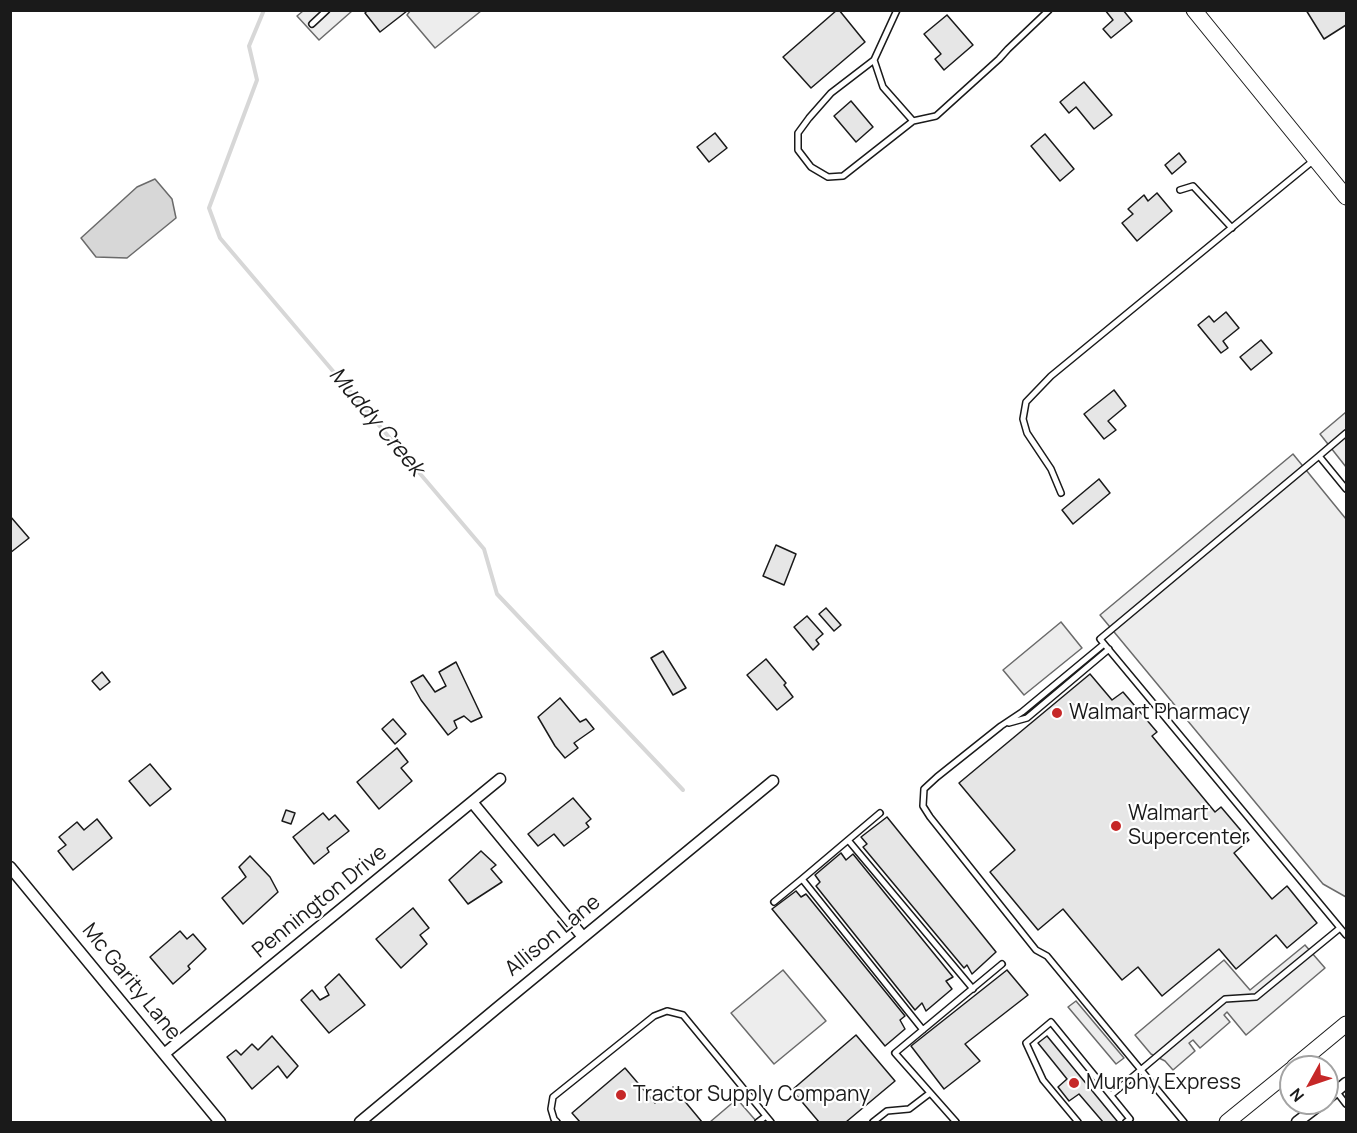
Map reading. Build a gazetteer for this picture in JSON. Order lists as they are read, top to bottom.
{
  "streets": {
    "street": ["Pennington Drive", "Allison Lane", "Mc Garity Lane"]
  },
  "crossings": [
    ["Pennington Drive", "Mc Garity Lane"]
  ],
  "water": ["Muddy Creek"],
  "places": [
    "Walmart Pharmacy",
    "Walmart Supercenter",
    "Murphy Express",
    "Tractor Supply Company"
  ],
  "north": "bottom left"
}
